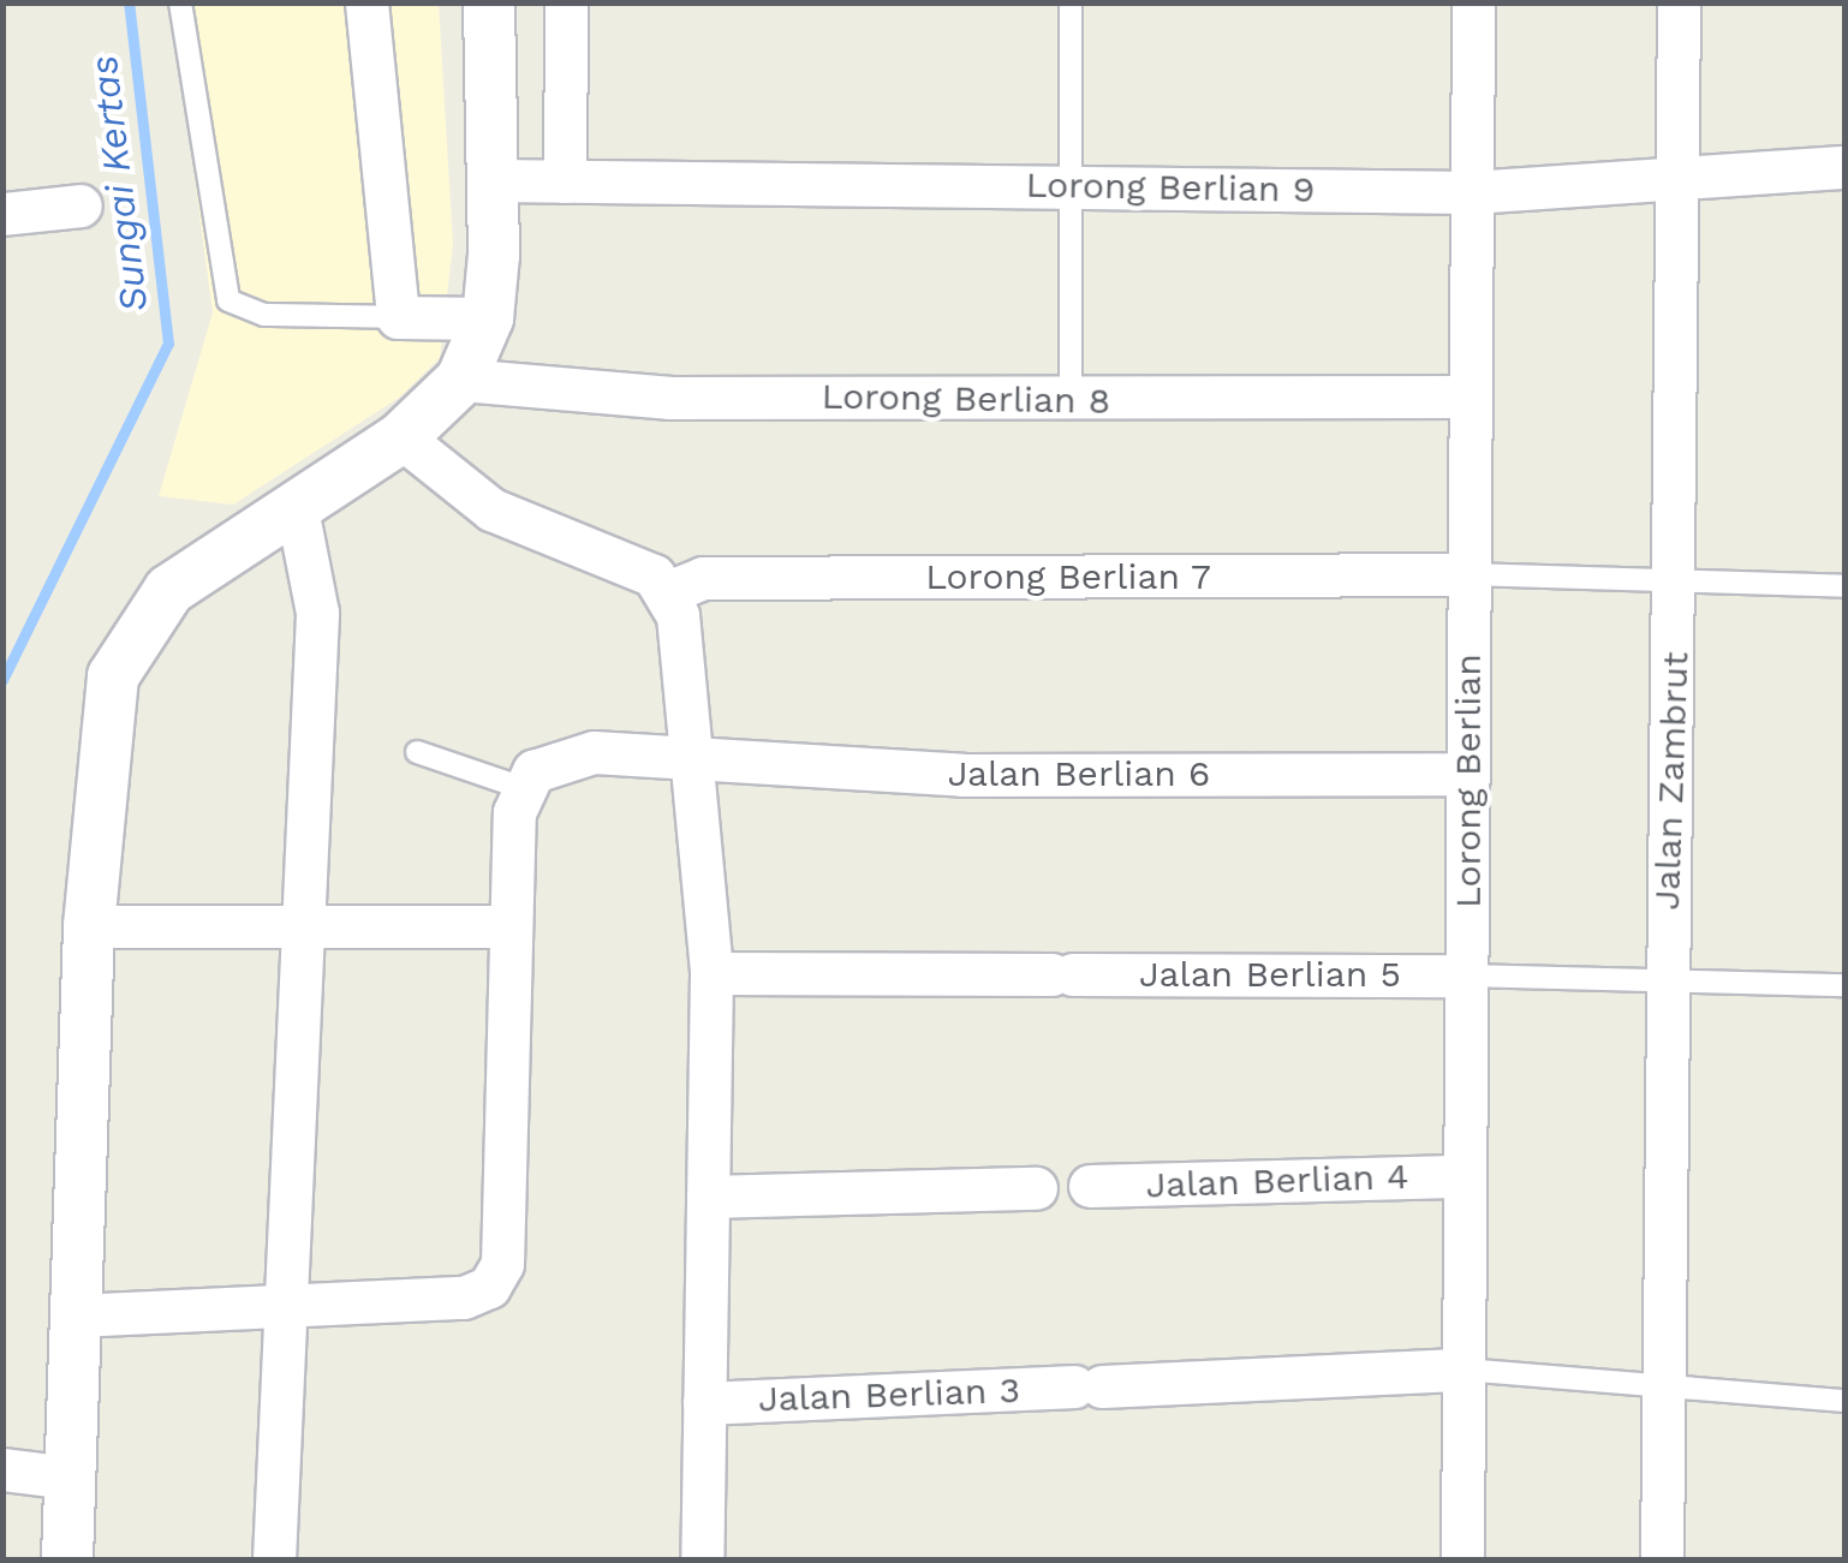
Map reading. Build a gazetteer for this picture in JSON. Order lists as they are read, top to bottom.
{
  "streets": {
    "street": [
      "Lorong Berlian 9",
      "Lorong Berlian 8",
      "Lorong Berlian 7",
      "Jalan Berlian 6",
      "Lorong Berlian",
      "Jalan Zambrut",
      "Jalan Berlian 5",
      "Jalan Berlian 4",
      "Jalan Berlian 3"
    ]
  },
  "crossings": [
    ["Lorong Berlian 9", "Lorong Berlian"],
    ["Lorong Berlian 9", "Jalan Zambrut"],
    ["Lorong Berlian 8", "Lorong Berlian"],
    ["Lorong Berlian 7", "Lorong Berlian"],
    ["Jalan Berlian 6", "Lorong Berlian"],
    ["Lorong Berlian", "Jalan Berlian 5"],
    ["Lorong Berlian", "Jalan Berlian 4"],
    ["Lorong Berlian", "Jalan Berlian 3"]
  ],
  "water": ["Sungai Kertas"]
}
